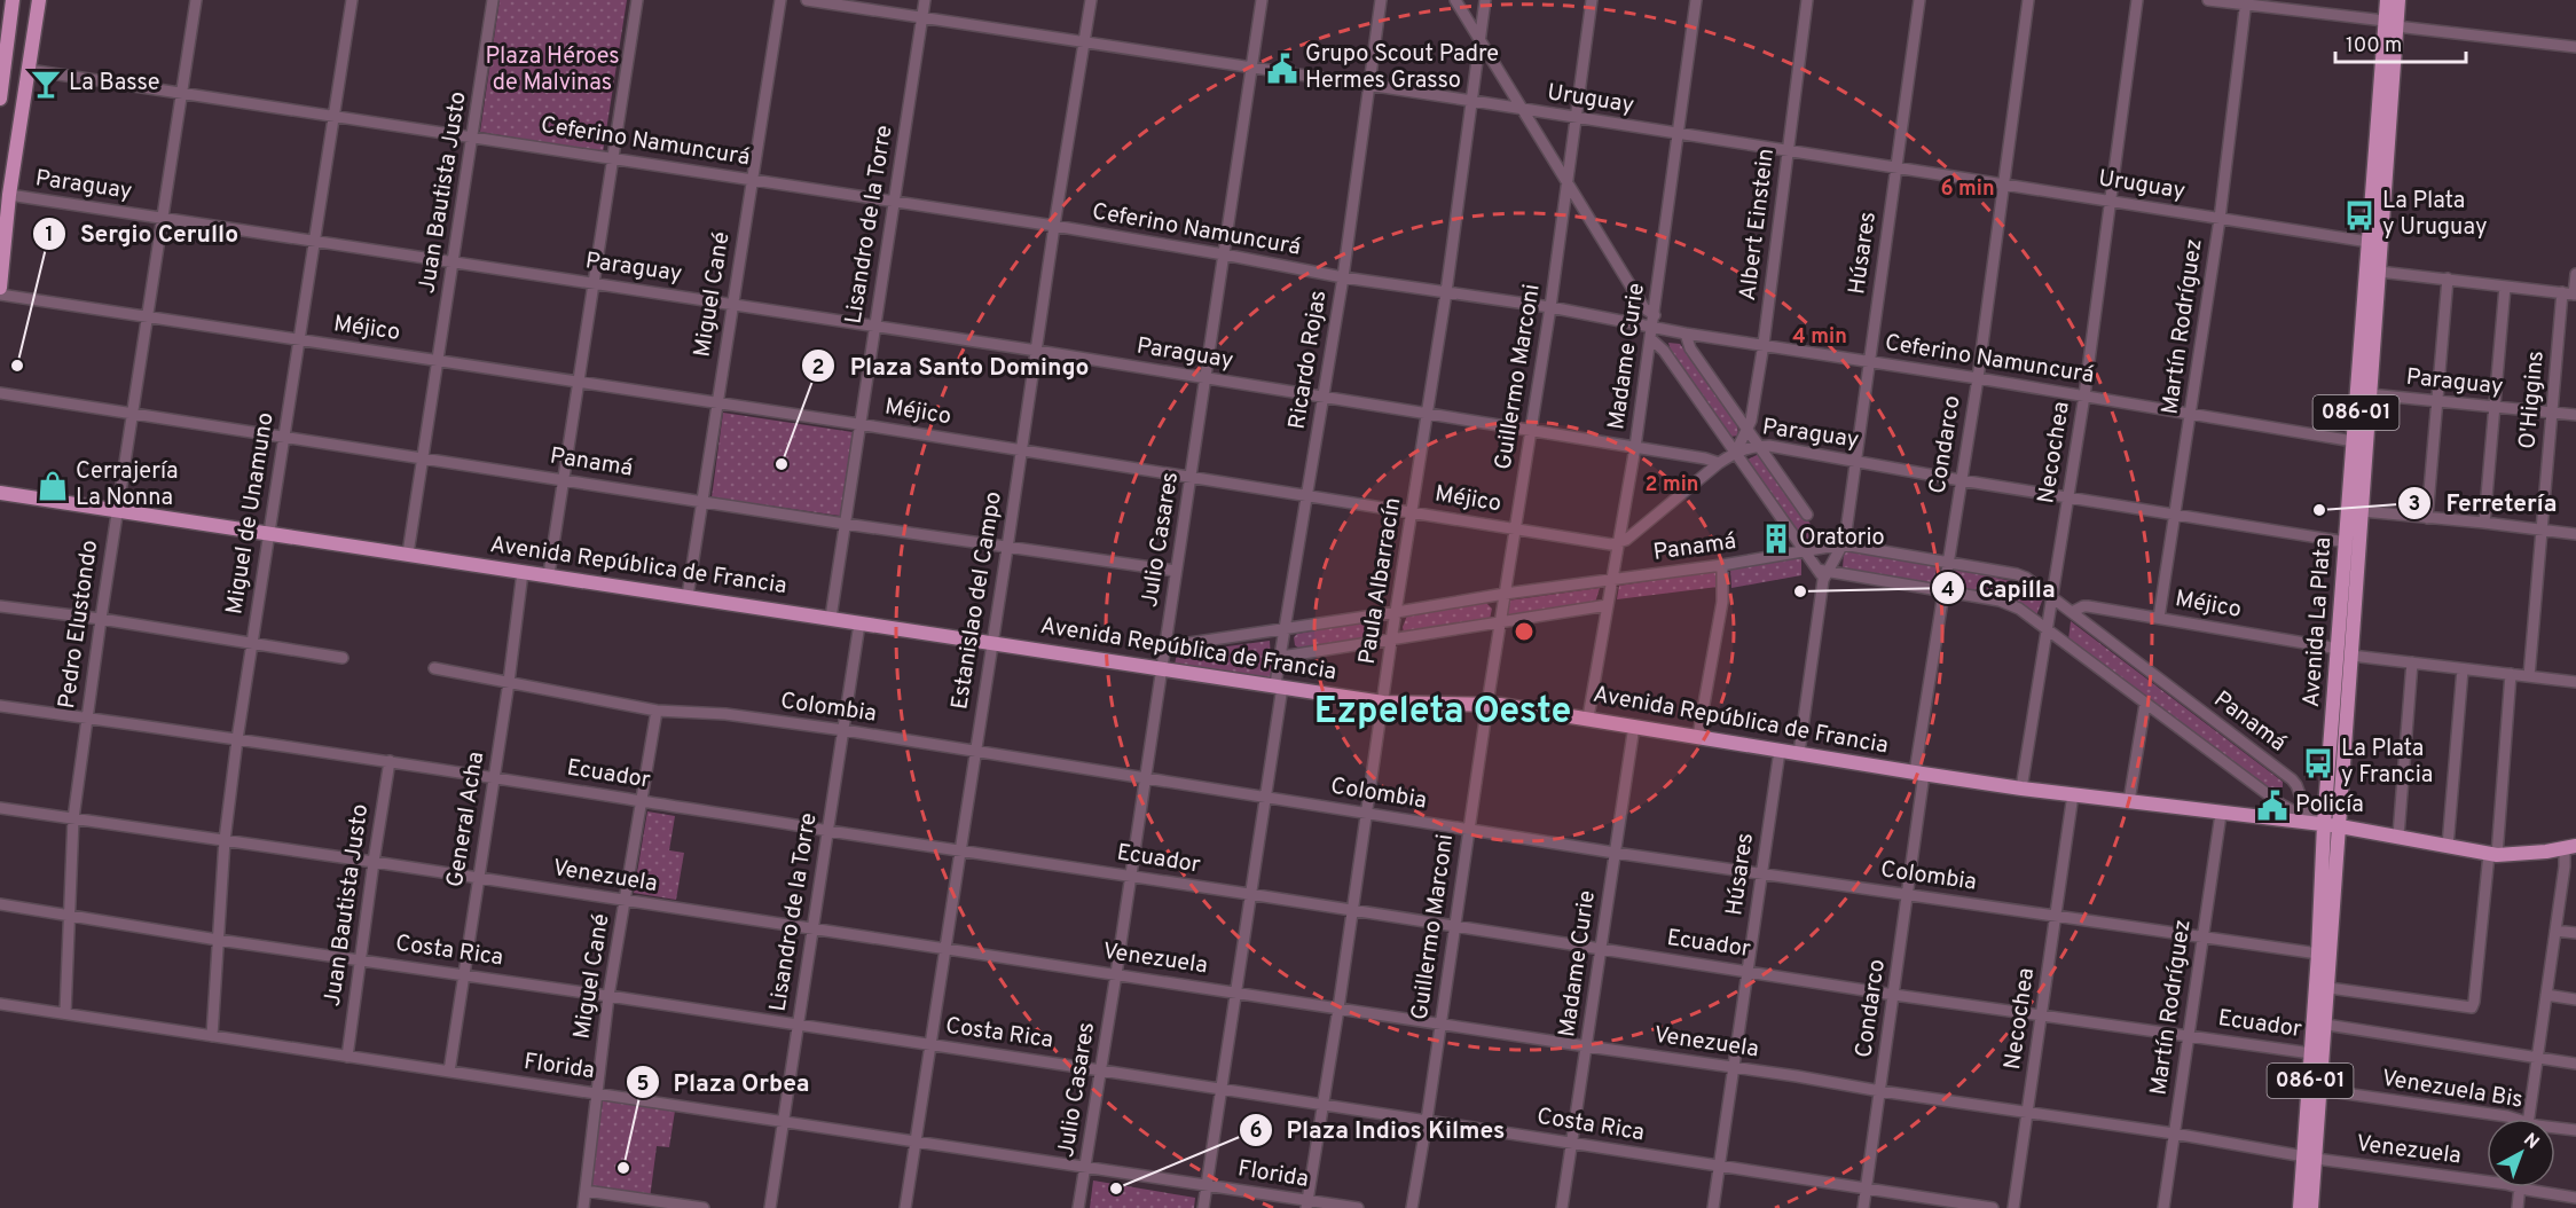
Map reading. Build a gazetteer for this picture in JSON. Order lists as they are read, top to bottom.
{
  "streets": {
    "main road": ["086-01", "Avenida República de Francia", "Avenida La Plata"],
    "street": [
      "Uruguay",
      "Ceferino Namuncurá",
      "Paraguay",
      "Juan Bautista Justo",
      "Lisandro de la Torre",
      "Albert Einstein",
      "Húsares",
      "Miguel Cané",
      "Martín Rodríguez",
      "Méjico",
      "Madame Curie",
      "Ricardo Rojas",
      "Guillermo Marconi",
      "O'Higgins",
      "Condarco",
      "Necochea",
      "Panamá",
      "Miguel de Unamuno",
      "Julio Casares",
      "Paula Albarracín",
      "Estanislao del Campo",
      "Pedro Elustondo",
      "Colombia",
      "Ecuador",
      "General Acha",
      "Venezuela",
      "Costa Rica",
      "Florida",
      "Venezuela Bis"
    ]
  },
  "crossings": [
    ["Uruguay", "Lisandro de la Torre"],
    ["Uruguay", "Albert Einstein"],
    ["Uruguay", "Húsares"],
    ["Uruguay", "Martín Rodríguez"],
    ["Uruguay", "Madame Curie"],
    ["Uruguay", "Ricardo Rojas"],
    ["Uruguay", "Guillermo Marconi"],
    ["Uruguay", "Condarco"],
    ["Uruguay", "Necochea"],
    ["Uruguay", "Julio Casares"],
    ["Uruguay", "Paula Albarracín"],
    ["Uruguay", "Estanislao del Campo"],
    ["Uruguay", "Avenida La Plata"],
    ["Ceferino Namuncurá", "Juan Bautista Justo"],
    ["Ceferino Namuncurá", "Lisandro de la Torre"],
    ["Ceferino Namuncurá", "Albert Einstein"],
    ["Ceferino Namuncurá", "Húsares"],
    ["Ceferino Namuncurá", "Miguel Cané"],
    ["Ceferino Namuncurá", "Martín Rodríguez"],
    ["Ceferino Namuncurá", "Madame Curie"],
    ["Ceferino Namuncurá", "Ricardo Rojas"],
    ["Ceferino Namuncurá", "Guillermo Marconi"],
    ["Ceferino Namuncurá", "Condarco"],
    ["Ceferino Namuncurá", "Necochea"],
    ["Ceferino Namuncurá", "Miguel de Unamuno"],
    ["Ceferino Namuncurá", "Julio Casares"],
    ["Ceferino Namuncurá", "Paula Albarracín"],
    ["Ceferino Namuncurá", "Estanislao del Campo"],
    ["Ceferino Namuncurá", "Avenida La Plata"],
    ["Ceferino Namuncurá", "Pedro Elustondo"],
    ["Paraguay", "Juan Bautista Justo"],
    ["Paraguay", "Lisandro de la Torre"],
    ["Paraguay", "Albert Einstein"],
    ["Paraguay", "Húsares"],
    ["Paraguay", "Miguel Cané"],
    ["Paraguay", "Martín Rodríguez"],
    ["Paraguay", "Madame Curie"],
    ["Paraguay", "Ricardo Rojas"],
    ["Paraguay", "Guillermo Marconi"],
    ["Paraguay", "O'Higgins"],
    ["Paraguay", "Condarco"],
    ["Paraguay", "Necochea"],
    ["Paraguay", "Miguel de Unamuno"],
    ["Paraguay", "Julio Casares"],
    ["Paraguay", "Paula Albarracín"],
    ["Paraguay", "Estanislao del Campo"],
    ["Paraguay", "Avenida La Plata"],
    ["Paraguay", "Pedro Elustondo"],
    ["Juan Bautista Justo", "Méjico"],
    ["Juan Bautista Justo", "Panamá"],
    ["Juan Bautista Justo", "Avenida República de Francia"],
    ["Juan Bautista Justo", "Ecuador"],
    ["Juan Bautista Justo", "Venezuela"],
    ["Juan Bautista Justo", "Costa Rica"],
    ["Juan Bautista Justo", "Florida"],
    ["Lisandro de la Torre", "Méjico"],
    ["Lisandro de la Torre", "Panamá"],
    ["Lisandro de la Torre", "Avenida República de Francia"],
    ["Lisandro de la Torre", "Colombia"],
    ["Lisandro de la Torre", "Ecuador"],
    ["Lisandro de la Torre", "Venezuela"],
    ["Lisandro de la Torre", "Costa Rica"],
    ["Lisandro de la Torre", "Florida"],
    ["Húsares", "Panamá"],
    ["Húsares", "Avenida República de Francia"],
    ["Húsares", "Colombia"],
    ["Húsares", "Ecuador"],
    ["Húsares", "Venezuela"],
    ["Húsares", "Costa Rica"],
    ["Miguel Cané", "Méjico"],
    ["Miguel Cané", "Panamá"],
    ["Miguel Cané", "Avenida República de Francia"],
    ["Miguel Cané", "Colombia"],
    ["Miguel Cané", "Ecuador"],
    ["Miguel Cané", "Venezuela"],
    ["Miguel Cané", "Costa Rica"],
    ["Miguel Cané", "Florida"],
    ["Martín Rodríguez", "Méjico"],
    ["Martín Rodríguez", "Avenida República de Francia"],
    ["Martín Rodríguez", "Colombia"],
    ["Martín Rodríguez", "Ecuador"],
    ["Martín Rodríguez", "Venezuela"],
    ["Méjico", "Madame Curie"],
    ["Méjico", "Ricardo Rojas"],
    ["Méjico", "Guillermo Marconi"],
    ["Méjico", "O'Higgins"],
    ["Méjico", "Panamá"],
    ["Méjico", "Miguel de Unamuno"],
    ["Méjico", "Julio Casares"],
    ["Méjico", "Paula Albarracín"],
    ["Méjico", "Estanislao del Campo"],
    ["Méjico", "Avenida La Plata"],
    ["Méjico", "Pedro Elustondo"],
    ["Madame Curie", "Panamá"],
    ["Madame Curie", "Avenida República de Francia"],
    ["Madame Curie", "Colombia"],
    ["Madame Curie", "Ecuador"],
    ["Madame Curie", "Venezuela"],
    ["Madame Curie", "Costa Rica"],
    ["Ricardo Rojas", "Panamá"],
    ["Ricardo Rojas", "Avenida República de Francia"],
    ["Ricardo Rojas", "Colombia"],
    ["Ricardo Rojas", "Ecuador"],
    ["Ricardo Rojas", "Venezuela"],
    ["Ricardo Rojas", "Costa Rica"],
    ["Ricardo Rojas", "Florida"],
    ["Guillermo Marconi", "Panamá"],
    ["Guillermo Marconi", "Avenida República de Francia"],
    ["Guillermo Marconi", "Colombia"],
    ["Guillermo Marconi", "Ecuador"],
    ["Guillermo Marconi", "Venezuela"],
    ["Guillermo Marconi", "Costa Rica"],
    ["Condarco", "Panamá"],
    ["Condarco", "Avenida República de Francia"],
    ["Condarco", "Colombia"],
    ["Condarco", "Ecuador"],
    ["Condarco", "Venezuela"],
    ["Condarco", "Costa Rica"],
    ["Necochea", "Panamá"],
    ["Necochea", "Avenida República de Francia"],
    ["Necochea", "Colombia"],
    ["Necochea", "Ecuador"],
    ["Necochea", "Venezuela"],
    ["Panamá", "Miguel de Unamuno"],
    ["Panamá", "Julio Casares"],
    ["Panamá", "Avenida República de Francia"],
    ["Panamá", "Paula Albarracín"],
    ["Panamá", "Estanislao del Campo"],
    ["Panamá", "Avenida La Plata"],
    ["Panamá", "Pedro Elustondo"],
    ["Miguel de Unamuno", "Avenida República de Francia"],
    ["Miguel de Unamuno", "Ecuador"],
    ["Miguel de Unamuno", "Venezuela"],
    ["Miguel de Unamuno", "Costa Rica"],
    ["Miguel de Unamuno", "Florida"],
    ["Julio Casares", "Avenida República de Francia"],
    ["Julio Casares", "Colombia"],
    ["Julio Casares", "Ecuador"],
    ["Julio Casares", "Venezuela"],
    ["Julio Casares", "Costa Rica"],
    ["Julio Casares", "Florida"],
    ["Avenida República de Francia", "Paula Albarracín"],
    ["Avenida República de Francia", "Estanislao del Campo"],
    ["Avenida República de Francia", "Avenida La Plata"],
    ["Avenida República de Francia", "Pedro Elustondo"],
    ["Avenida República de Francia", "General Acha"],
    ["Paula Albarracín", "Colombia"],
    ["Paula Albarracín", "Ecuador"],
    ["Paula Albarracín", "Venezuela"],
    ["Paula Albarracín", "Costa Rica"],
    ["Paula Albarracín", "Florida"],
    ["Estanislao del Campo", "Colombia"],
    ["Estanislao del Campo", "Ecuador"],
    ["Estanislao del Campo", "Venezuela"],
    ["Estanislao del Campo", "Costa Rica"],
    ["Estanislao del Campo", "Florida"],
    ["Avenida La Plata", "Colombia"],
    ["Avenida La Plata", "Ecuador"],
    ["Avenida La Plata", "Venezuela"],
    ["Avenida La Plata", "Venezuela Bis"],
    ["Pedro Elustondo", "Ecuador"],
    ["Pedro Elustondo", "Venezuela"],
    ["Pedro Elustondo", "Costa Rica"],
    ["Pedro Elustondo", "Florida"],
    ["Colombia", "General Acha"],
    ["Ecuador", "General Acha"],
    ["General Acha", "Venezuela"],
    ["General Acha", "Costa Rica"],
    ["General Acha", "Florida"]
  ],
  "districts": ["Ezpeleta Oeste"],
  "parks": ["Plaza Héroes de Malvinas"],
  "places": {
    "public building": ["Grupo Scout Padre Hermes Grasso", "Policía"],
    "bar": ["La Basse"],
    "bus stop": ["La Plata y Uruguay", "La Plata y Francia"],
    "other": [
      "Sergio Cerullo",
      "Plaza Santo Domingo",
      "Ferretería",
      "Capilla",
      "Plaza Orbea",
      "Plaza Indios Kilmes"
    ],
    "shop": ["Cerrajería La Nonna"],
    "building": ["Oratorio"]
  },
  "scale_bar": "100 m",
  "north": "top right",
  "rings": ["6 min", "4 min", "2 min"]
}
